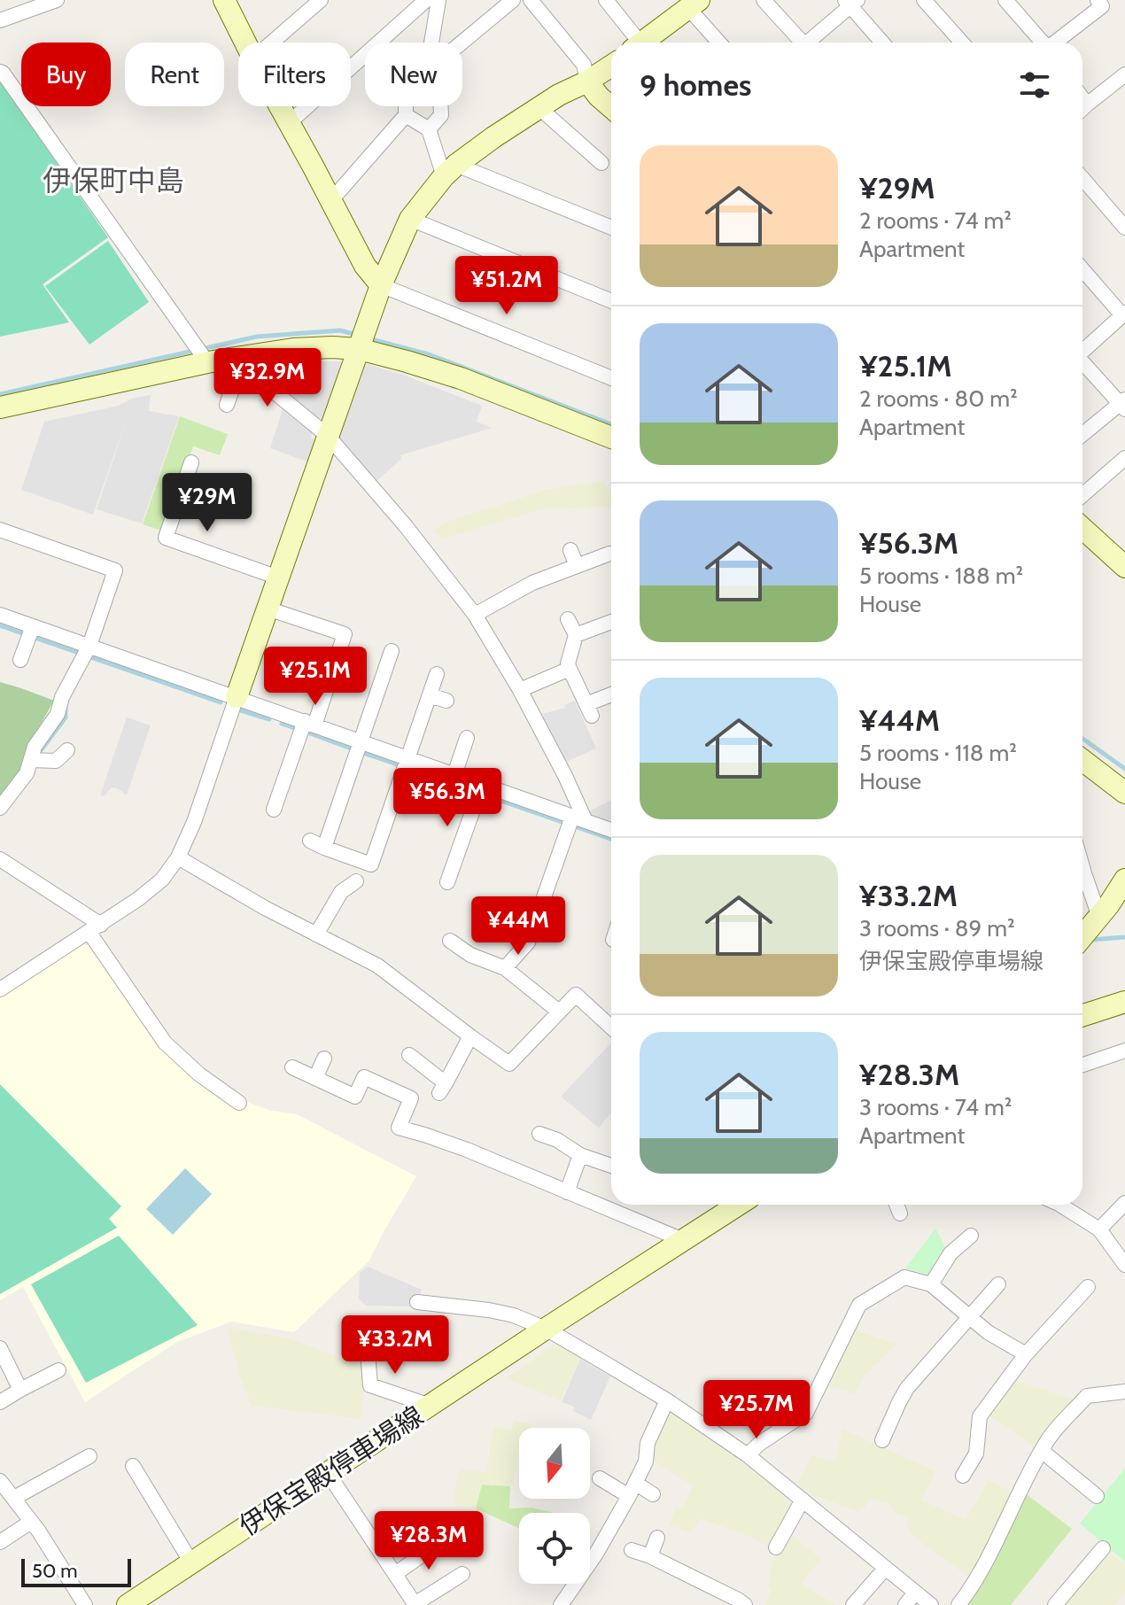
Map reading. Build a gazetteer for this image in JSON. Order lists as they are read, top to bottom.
{
  "streets": {
    "street": ["伊保宝殿停車場線"]
  },
  "districts": ["伊保町中島"],
  "scale_bar": "50 m",
  "north": "bottom",
  "page": {
    "chip": [
      "Buy",
      "Rent",
      "Filters",
      "New"
    ],
    "heading": "9 homes",
    "list": [
      {
        "name": "¥29M",
        "note": "2 rooms · 74 m² · Apartment"
      },
      {
        "name": "¥25.1M",
        "note": "2 rooms · 80 m² · Apartment"
      },
      {
        "name": "¥56.3M",
        "note": "5 rooms · 188 m² · House"
      },
      {
        "name": "¥44M",
        "note": "5 rooms · 118 m² · House"
      },
      {
        "name": "¥33.2M",
        "note": "3 rooms · 89 m² · 伊保宝殿停車場線"
      },
      {
        "name": "¥28.3M",
        "note": "3 rooms · 74 m² · Apartment"
      }
    ],
    "price": [
      "¥51.2M",
      "¥32.9M",
      "¥29M",
      "¥25.1M",
      "¥56.3M",
      "¥44M",
      "¥33.2M",
      "¥25.7M",
      "¥28.3M"
    ],
    "scale": "50 m"
  }
}
